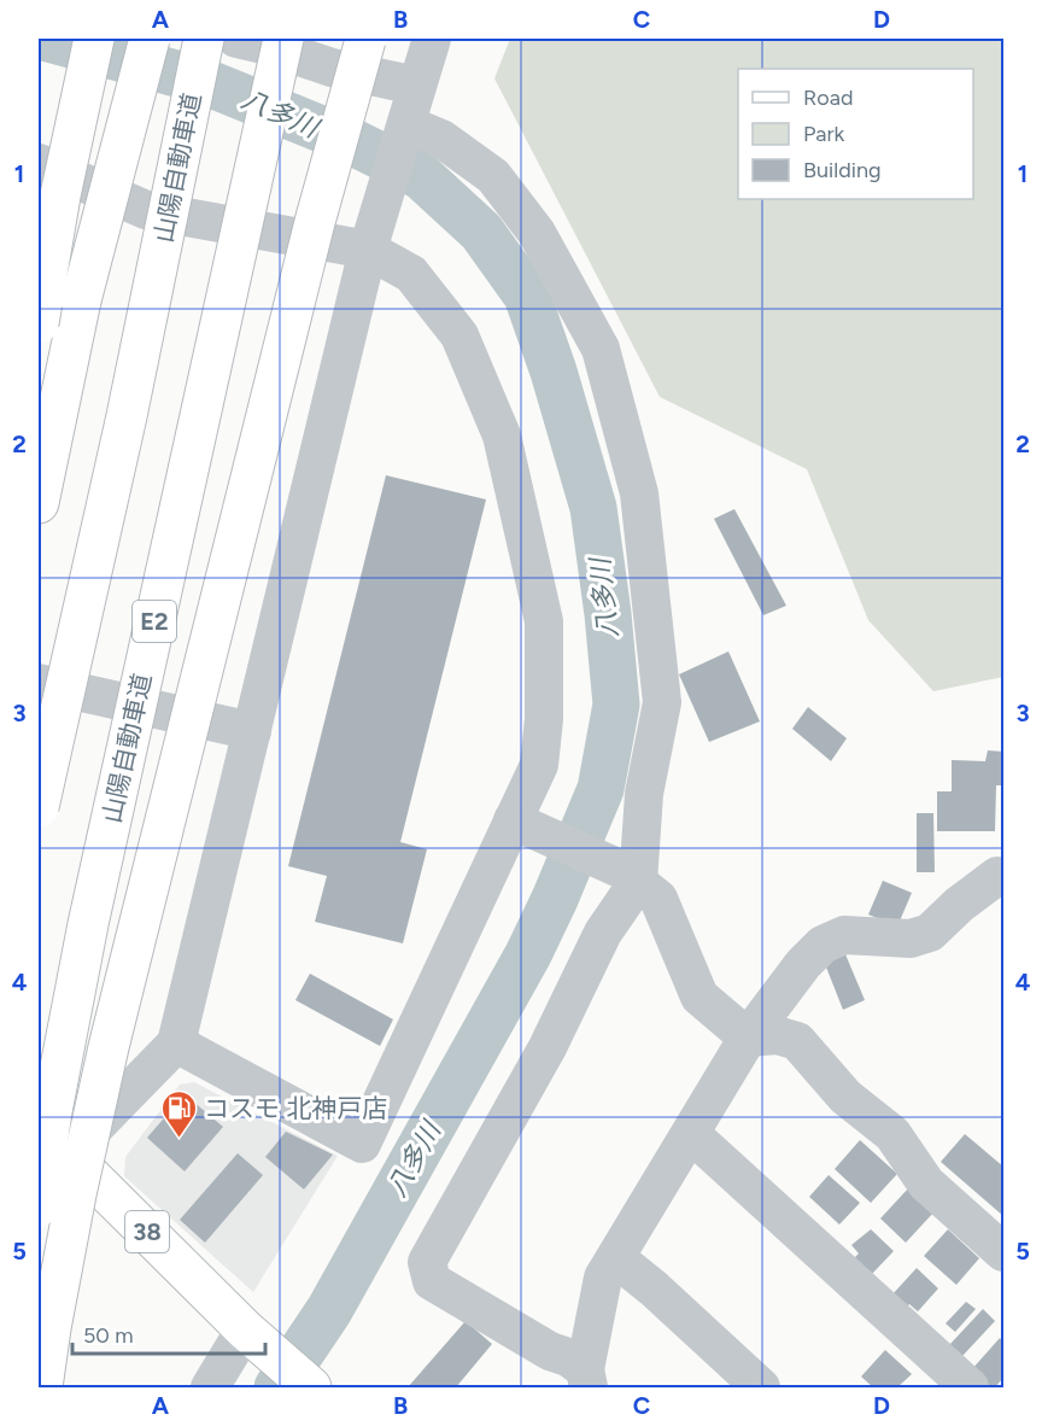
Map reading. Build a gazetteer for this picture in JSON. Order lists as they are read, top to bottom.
{
  "streets": {
    "main road": ["山陽自動車道", "E2", "38"]
  },
  "water": ["八多川"],
  "places": {
    "fuel station": ["コスモ 北神戸店"]
  },
  "legend": ["Road", "Park", "Building"],
  "scale_bar": "50 m",
  "grid": {
    "columns": [
      "A",
      "B",
      "C",
      "D"
    ],
    "rows": [
      "1",
      "2",
      "3",
      "4",
      "5"
    ]
  }
}
